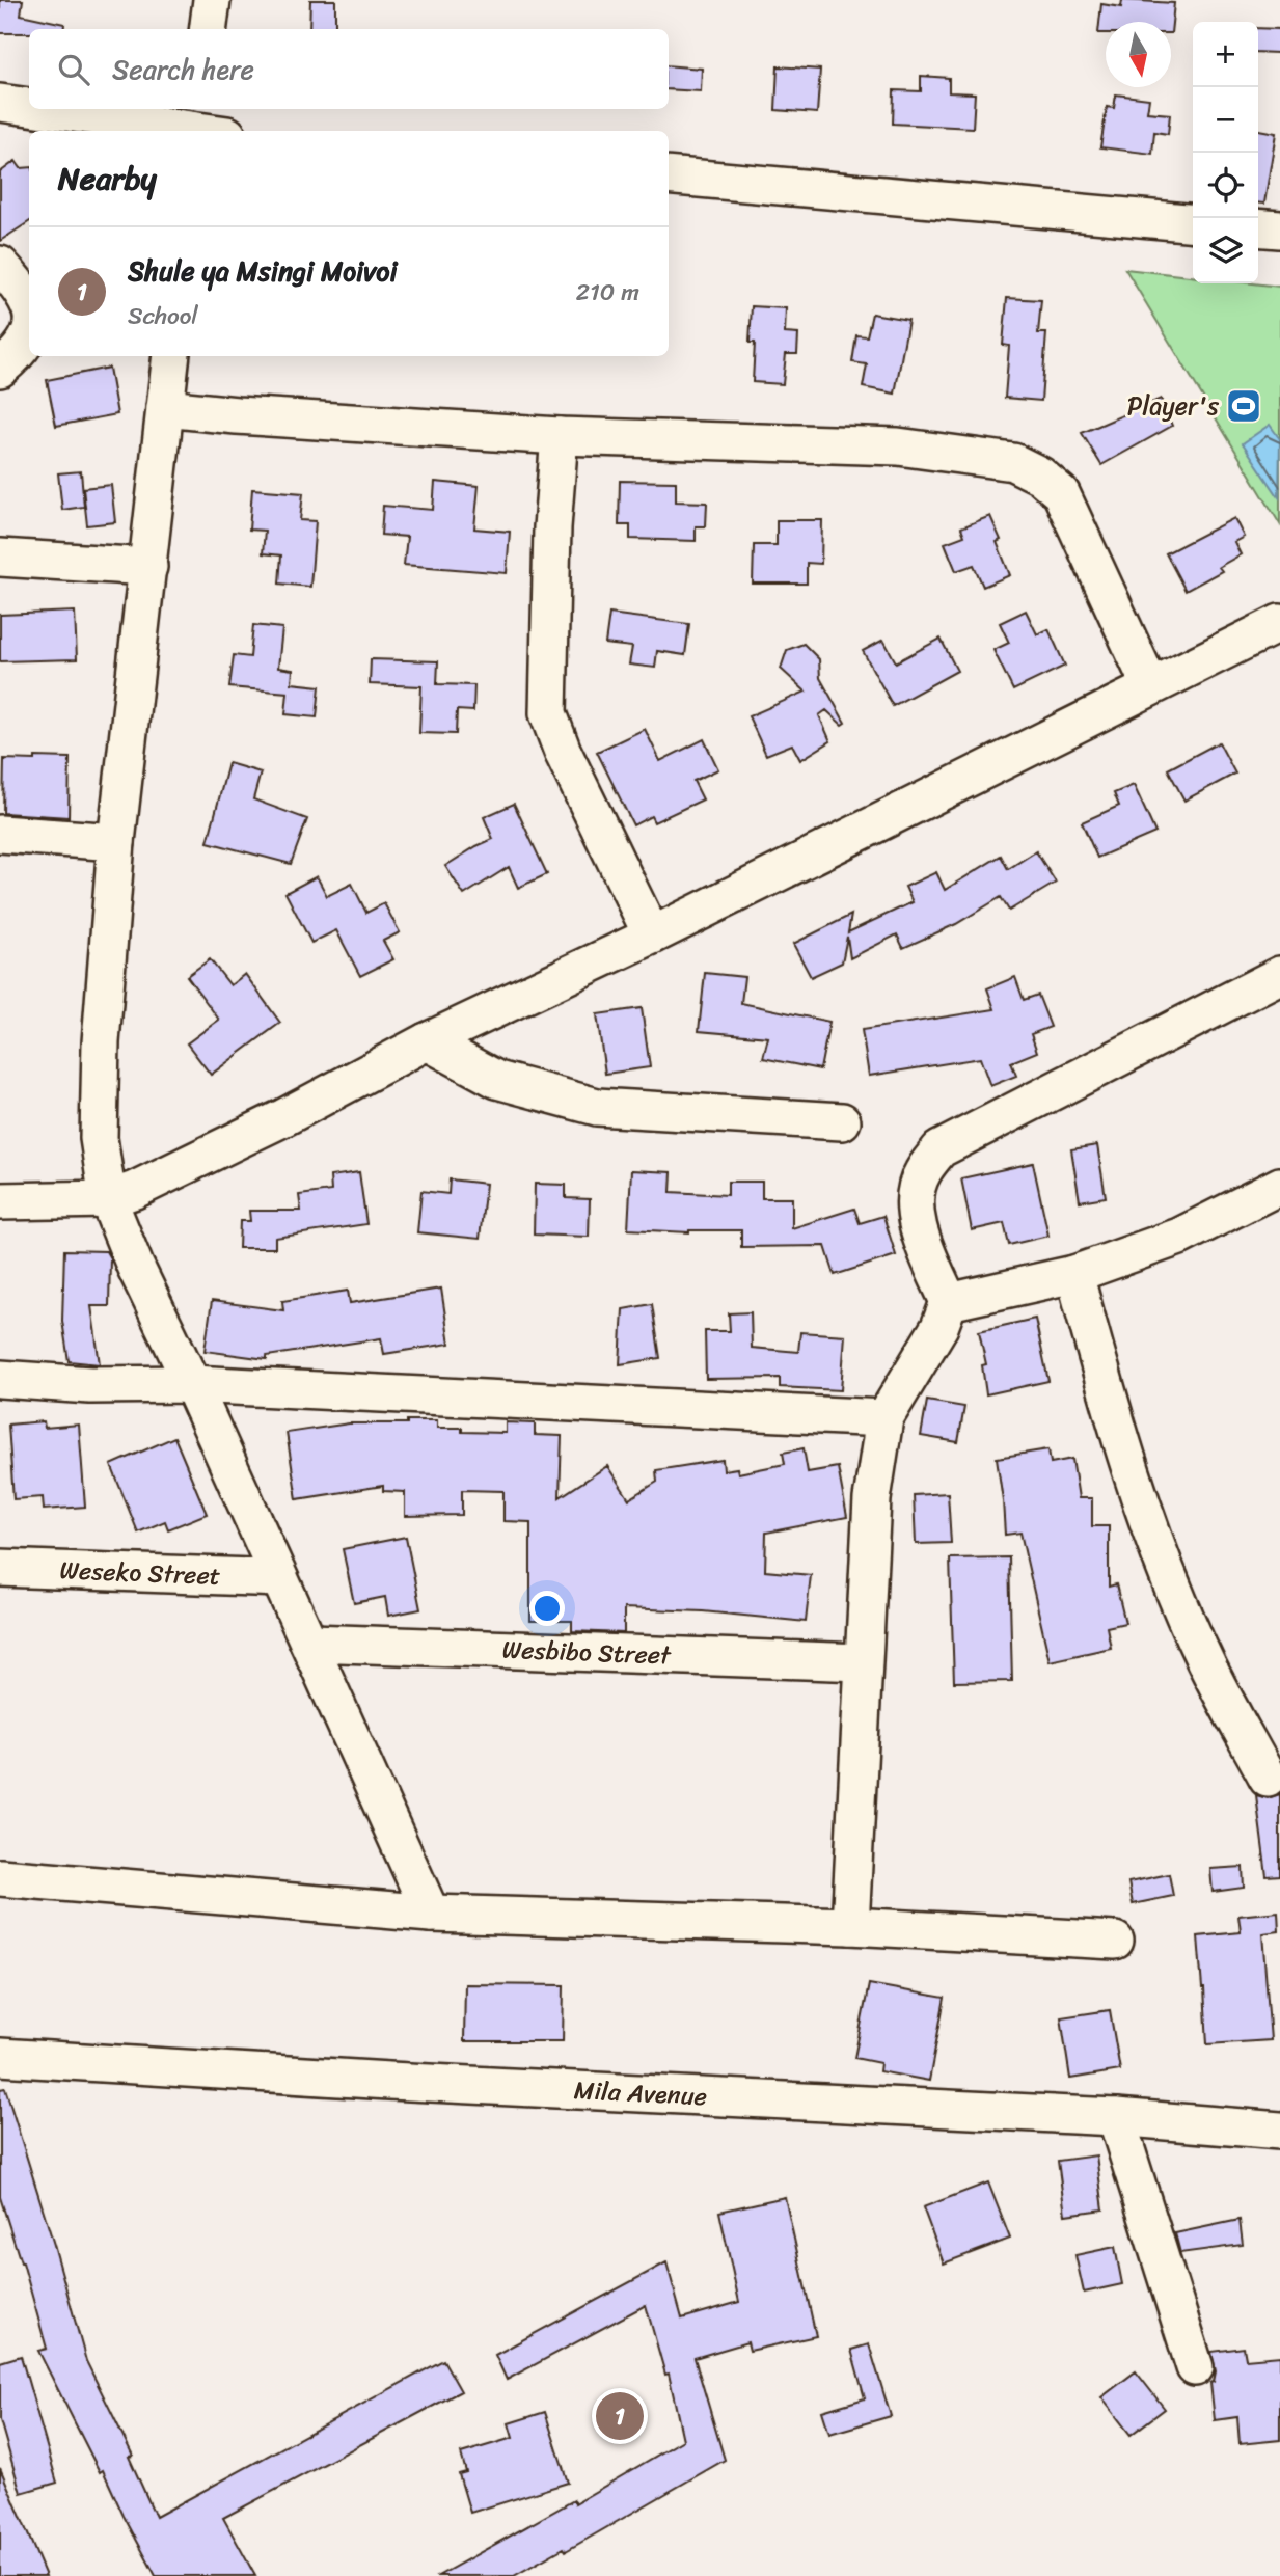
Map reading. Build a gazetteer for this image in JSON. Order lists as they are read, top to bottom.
{
  "streets": {
    "street": ["Weseko Street", "Wesbibo Street", "Mila Avenue"]
  },
  "places": {
    "sports": ["Player's"]
  },
  "north": "bottom",
  "page": {
    "map_buttons": ["+", "−"],
    "search": "Search here",
    "heading": "Nearby",
    "list": [
      {
        "mark": "1",
        "name": "Shule ya Msingi Moivoi",
        "note": "School",
        "value": "210 m"
      }
    ],
    "pins": "1"
  }
}
